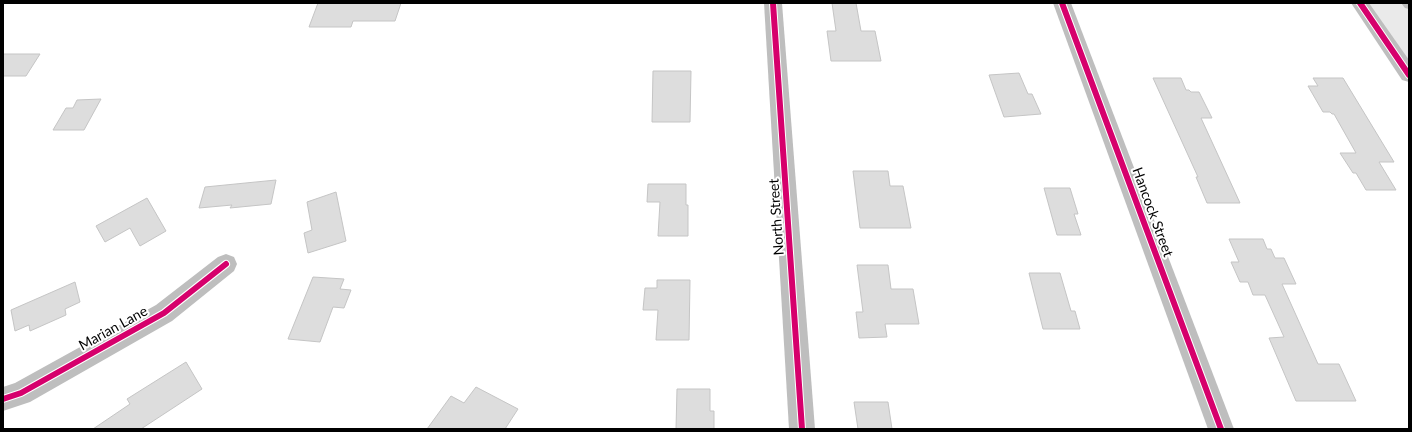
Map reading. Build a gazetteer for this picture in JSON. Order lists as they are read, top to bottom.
{
  "streets": {
    "street": ["Hancock Street", "North Street", "Marian Lane"]
  }
}
